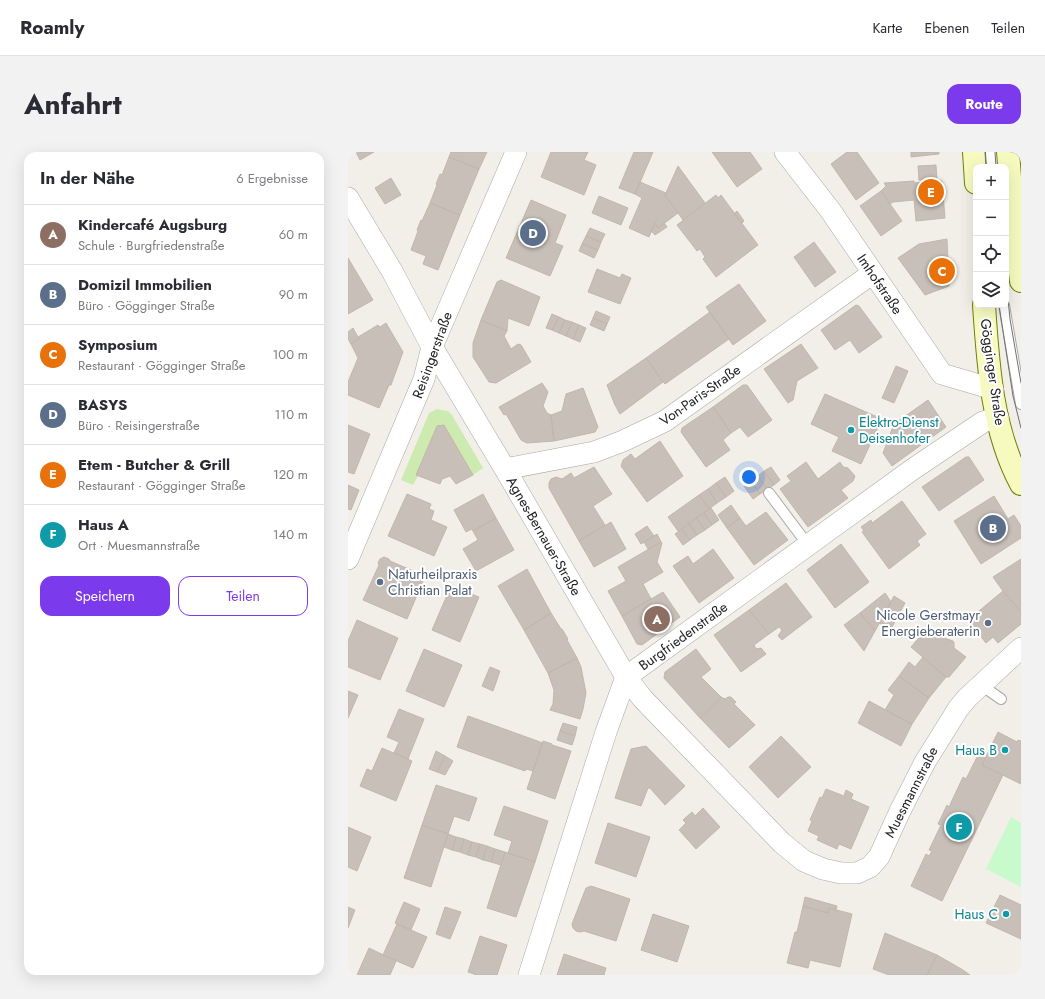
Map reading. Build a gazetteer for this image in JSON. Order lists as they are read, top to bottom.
{
  "streets": {
    "main road": ["Gögginger Straße"],
    "street": [
      "Imhofstraße",
      "Reisingerstraße",
      "Von-Paris-Straße",
      "Agnes-Bernauer-Straße",
      "Burgfriedenstraße",
      "Muesmannstraße"
    ]
  },
  "crossings": [
    ["Imhofstraße", "Gögginger Straße"],
    ["Imhofstraße", "Von-Paris-Straße"],
    ["Reisingerstraße", "Agnes-Bernauer-Straße"],
    ["Gögginger Straße", "Burgfriedenstraße"],
    ["Von-Paris-Straße", "Agnes-Bernauer-Straße"],
    ["Agnes-Bernauer-Straße", "Burgfriedenstraße"],
    ["Agnes-Bernauer-Straße", "Muesmannstraße"]
  ],
  "places": [
    "Elektro-Dienst Deisenhofer",
    "Naturheilpraxis Christian Palat",
    "Nicole Gerstmayr Energieberaterin",
    "Haus B",
    "Haus C"
  ],
  "page": {
    "header": "Roamly",
    "nav": ["Karte", "Ebenen", "Teilen"],
    "title": "Anfahrt",
    "buttons": [
      "Route",
      ["Speichern", "Teilen"]
    ],
    "heading": ["In der Nähe", "6 Ergebnisse"],
    "map_buttons": ["+", "−"],
    "pins": [
      "E",
      "D",
      "C",
      "B",
      "A",
      "F"
    ],
    "list": [
      {
        "mark": "A",
        "name": "Kindercafé Augsburg",
        "note": "Schule · Burgfriedenstraße",
        "value": "60 m"
      },
      {
        "mark": "B",
        "name": "Domizil Immobilien",
        "note": "Büro · Gögginger Straße",
        "value": "90 m"
      },
      {
        "mark": "C",
        "name": "Symposium",
        "note": "Restaurant · Gögginger Straße",
        "value": "100 m"
      },
      {
        "mark": "D",
        "name": "BASYS",
        "note": "Büro · Reisingerstraße",
        "value": "110 m"
      },
      {
        "mark": "E",
        "name": "Etem - Butcher & Grill",
        "note": "Restaurant · Gögginger Straße",
        "value": "120 m"
      },
      {
        "mark": "F",
        "name": "Haus A",
        "note": "Ort · Muesmannstraße",
        "value": "140 m"
      }
    ]
  }
}
